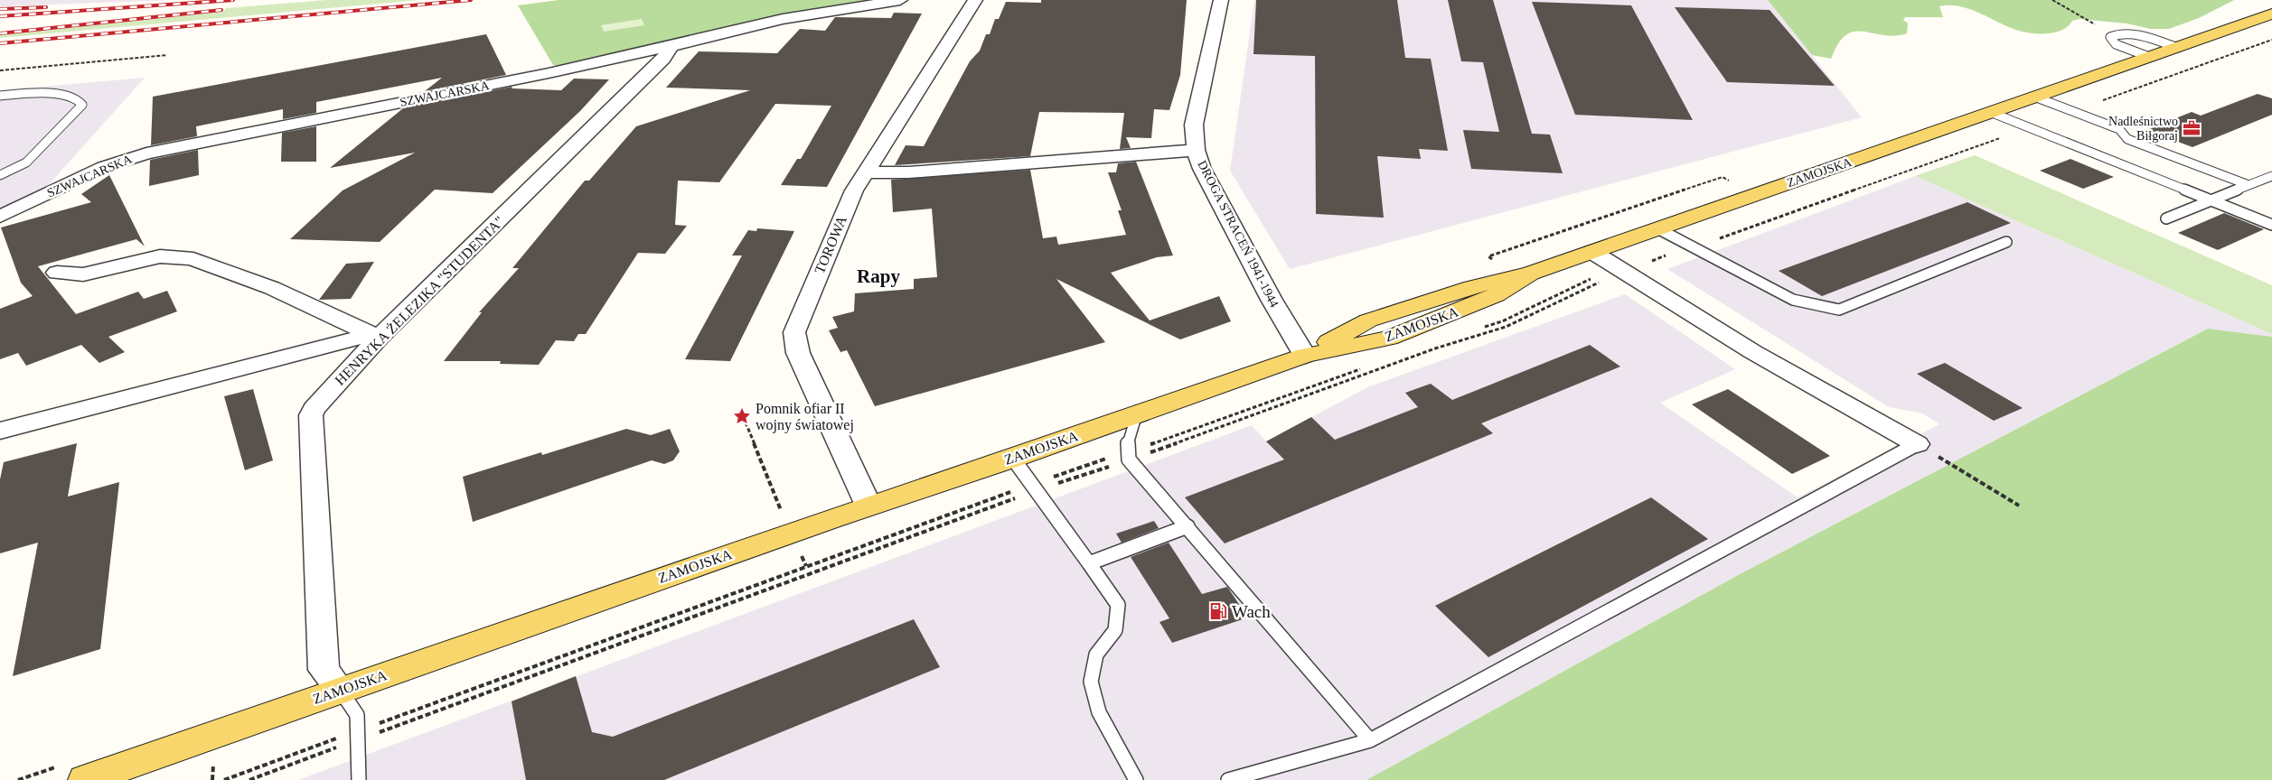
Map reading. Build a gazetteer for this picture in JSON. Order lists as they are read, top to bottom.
{
  "streets": {
    "main road": ["ZAMOJSKA"],
    "street": [
      "SZWAJCARSKA",
      "DROGA STRACEŃ 1941-1944",
      "TOROWA",
      "HENRYKA ŻELEZIKA \"STUDENTA\""
    ]
  },
  "crossings": [
    ["SZWAJCARSKA", "HENRYKA ŻELEZIKA \"STUDENTA\""],
    ["ZAMOJSKA", "DROGA STRACEŃ 1941-1944"],
    ["ZAMOJSKA", "TOROWA"],
    ["ZAMOJSKA", "HENRYKA ŻELEZIKA \"STUDENTA\""]
  ],
  "districts": ["Rapy"],
  "places": {
    "office": ["Nadleśnictwo Biłgoraj"],
    "place": ["Pomnik ofiar II wojny światowej"],
    "fuel station": ["Wach"]
  }
}
